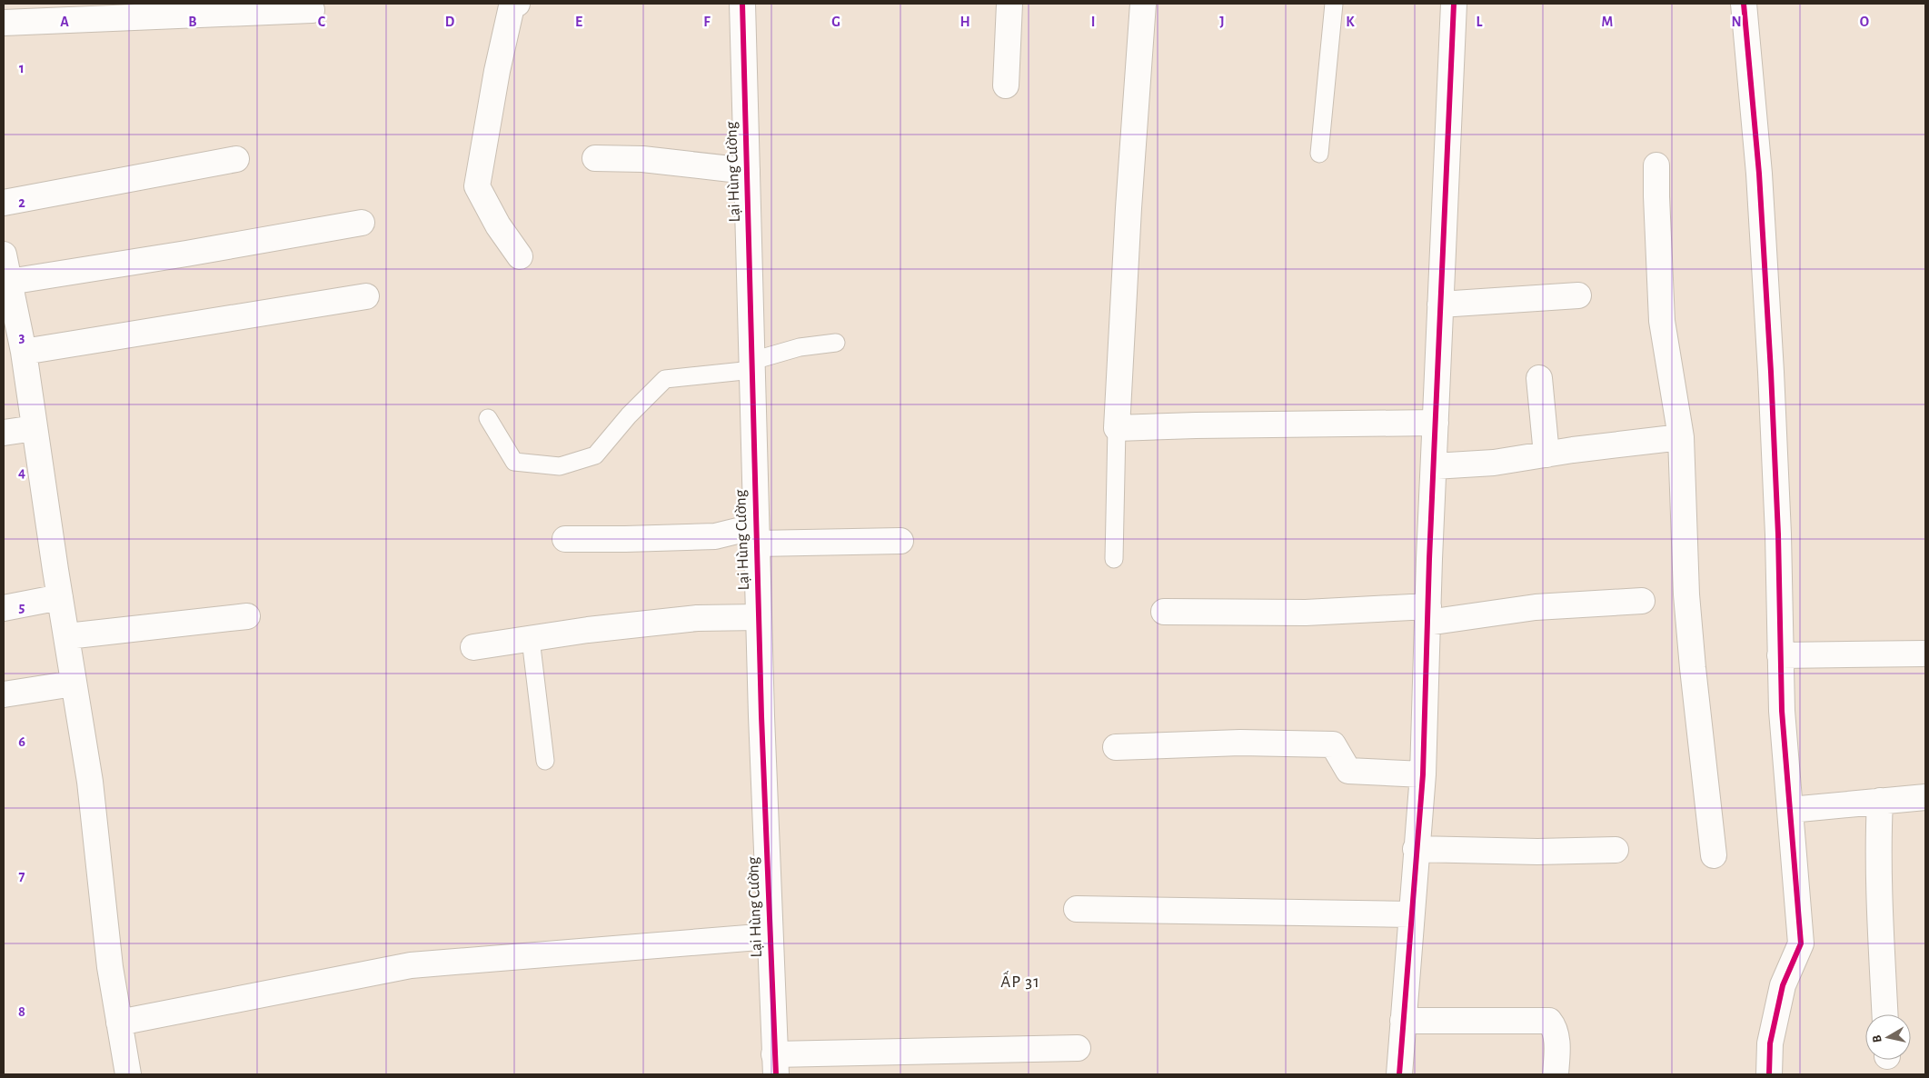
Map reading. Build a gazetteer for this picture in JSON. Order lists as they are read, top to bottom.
{
  "streets": {
    "street": ["Lại Hùng Cường"]
  },
  "districts": ["ẤP 31"],
  "north": "left",
  "grid": {
    "columns": [
      "A",
      "B",
      "C",
      "D",
      "E",
      "F",
      "G",
      "H",
      "I",
      "J",
      "K",
      "L",
      "M",
      "N",
      "O"
    ],
    "rows": [
      "1",
      "2",
      "3",
      "4",
      "5",
      "6",
      "7",
      "8"
    ]
  }
}
